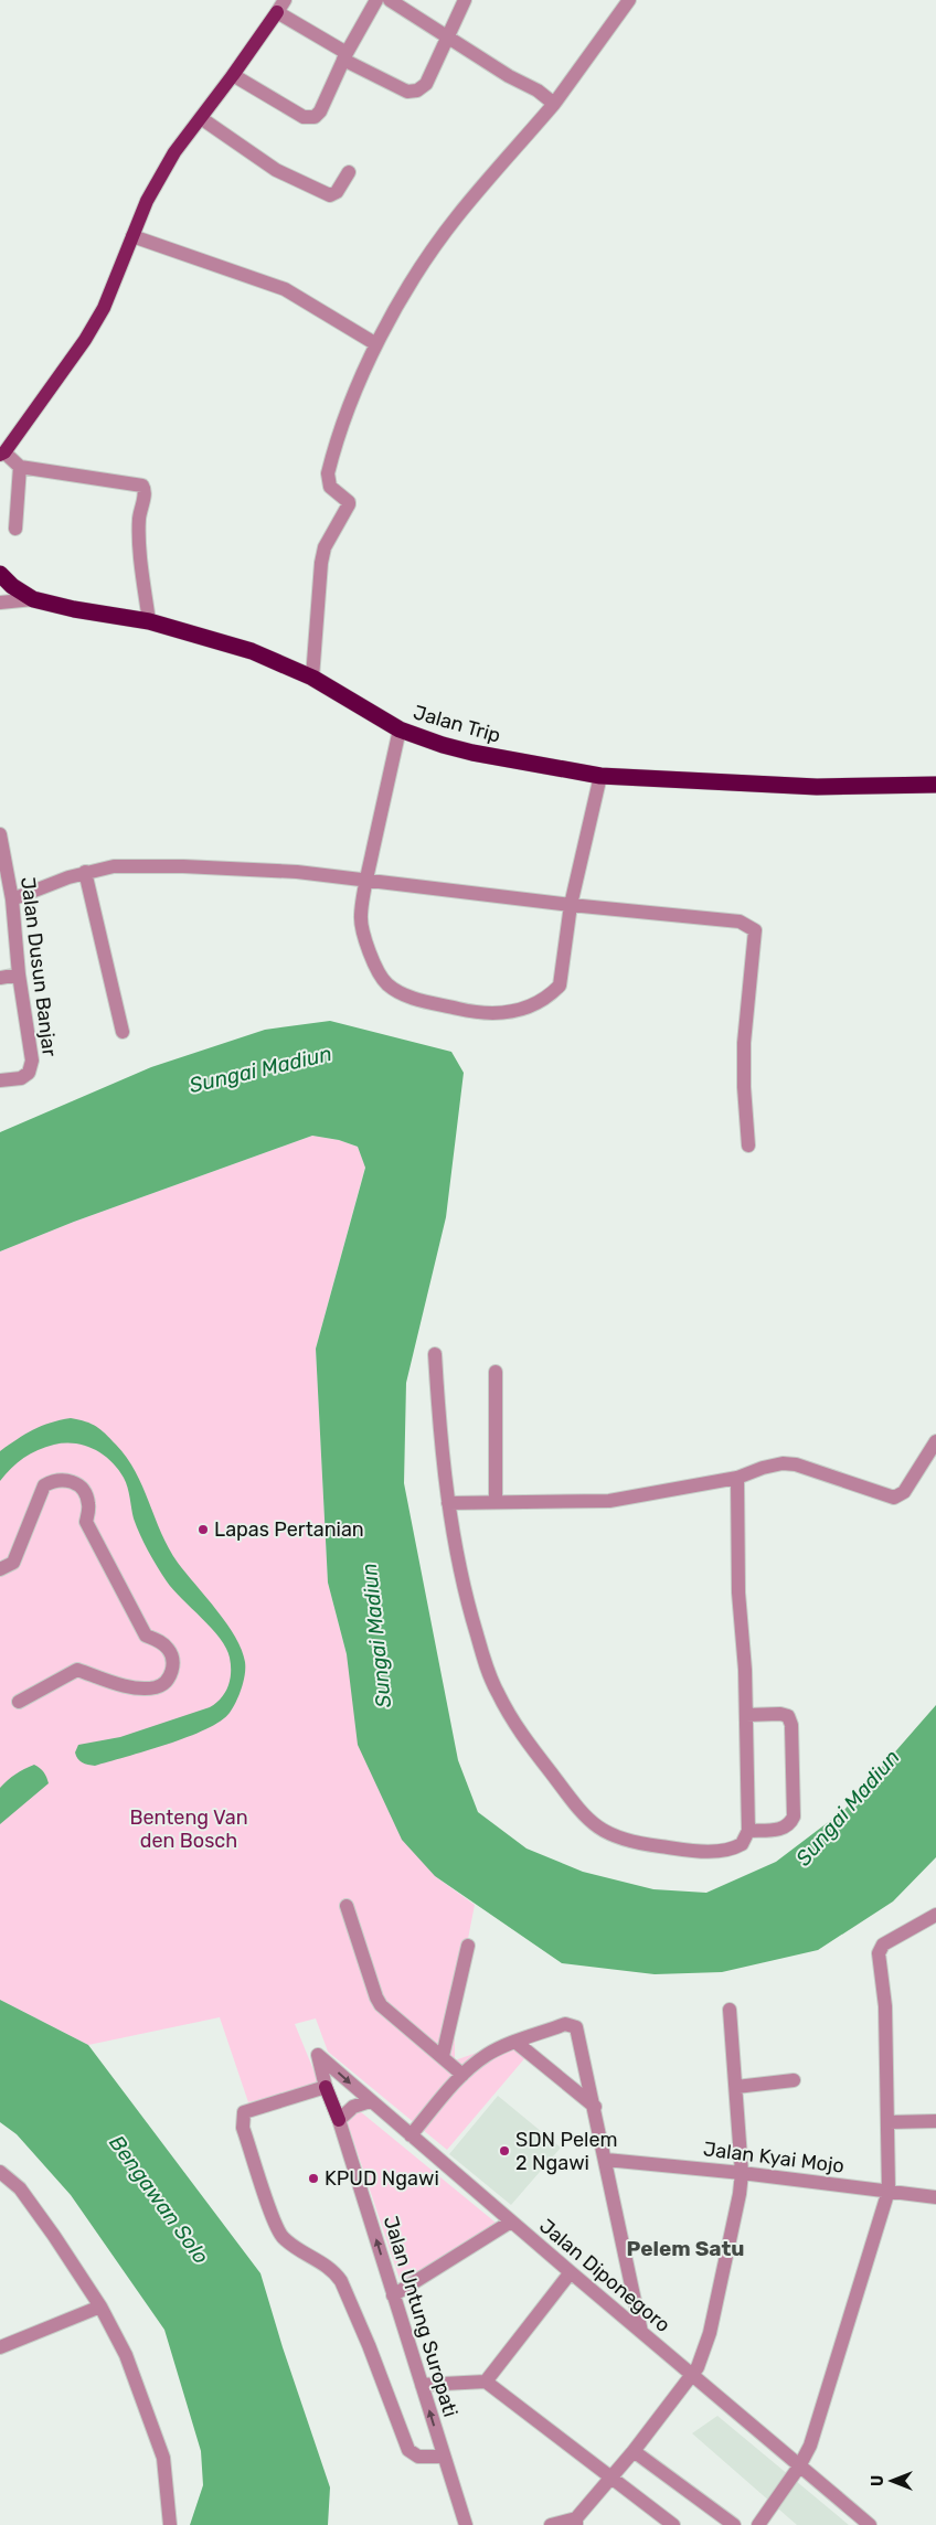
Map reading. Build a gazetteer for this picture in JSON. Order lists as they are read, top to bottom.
{
  "streets": {
    "highway": ["Jalan Trip"],
    "main road": ["Jalan Untung Suropati"],
    "street": ["Jalan Dusun Banjar", "Jalan Kyai Mojo", "Jalan Diponegoro"]
  },
  "crossings": [
    ["Jalan Diponegoro", "Jalan Untung Suropati"]
  ],
  "one_way": ["Jalan Untung Suropati"],
  "districts": ["Pelem Satu"],
  "water": ["Sungai Madiun", "Bengawan Solo"],
  "parks": ["Benteng Van den Bosch"],
  "places": ["Lapas Pertanian", "SDN Pelem 2 Ngawi", "KPUD Ngawi"],
  "north": "left"
}
